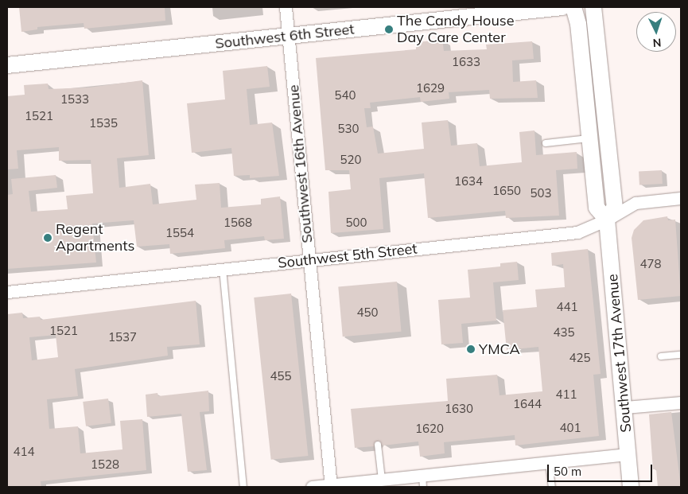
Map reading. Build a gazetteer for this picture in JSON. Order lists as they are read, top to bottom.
{
  "streets": {
    "main road": ["Southwest 6th Street", "Southwest 17th Avenue"],
    "street": ["Southwest 16th Avenue", "Southwest 5th Street"]
  },
  "crossings": [
    ["Southwest 6th Street", "Southwest 16th Avenue"],
    ["Southwest 16th Avenue", "Southwest 5th Street"],
    ["Southwest 5th Street", "Southwest 17th Avenue"]
  ],
  "places": ["The Candy House Day Care Center", "Regent Apartments", "YMCA"],
  "house_numbers": [
    "1633",
    "1629",
    "540",
    "1533",
    "1521",
    "1535",
    "530",
    "520",
    "1634",
    "1650",
    "503",
    "1568",
    "500",
    "1554",
    "478",
    "441",
    "450",
    "1521",
    "435",
    "1537",
    "425",
    "455",
    "411",
    "1644",
    "1630",
    "401",
    "1620",
    "414",
    "1528"
  ],
  "scale_bar": "50 m",
  "north": "bottom"
}
